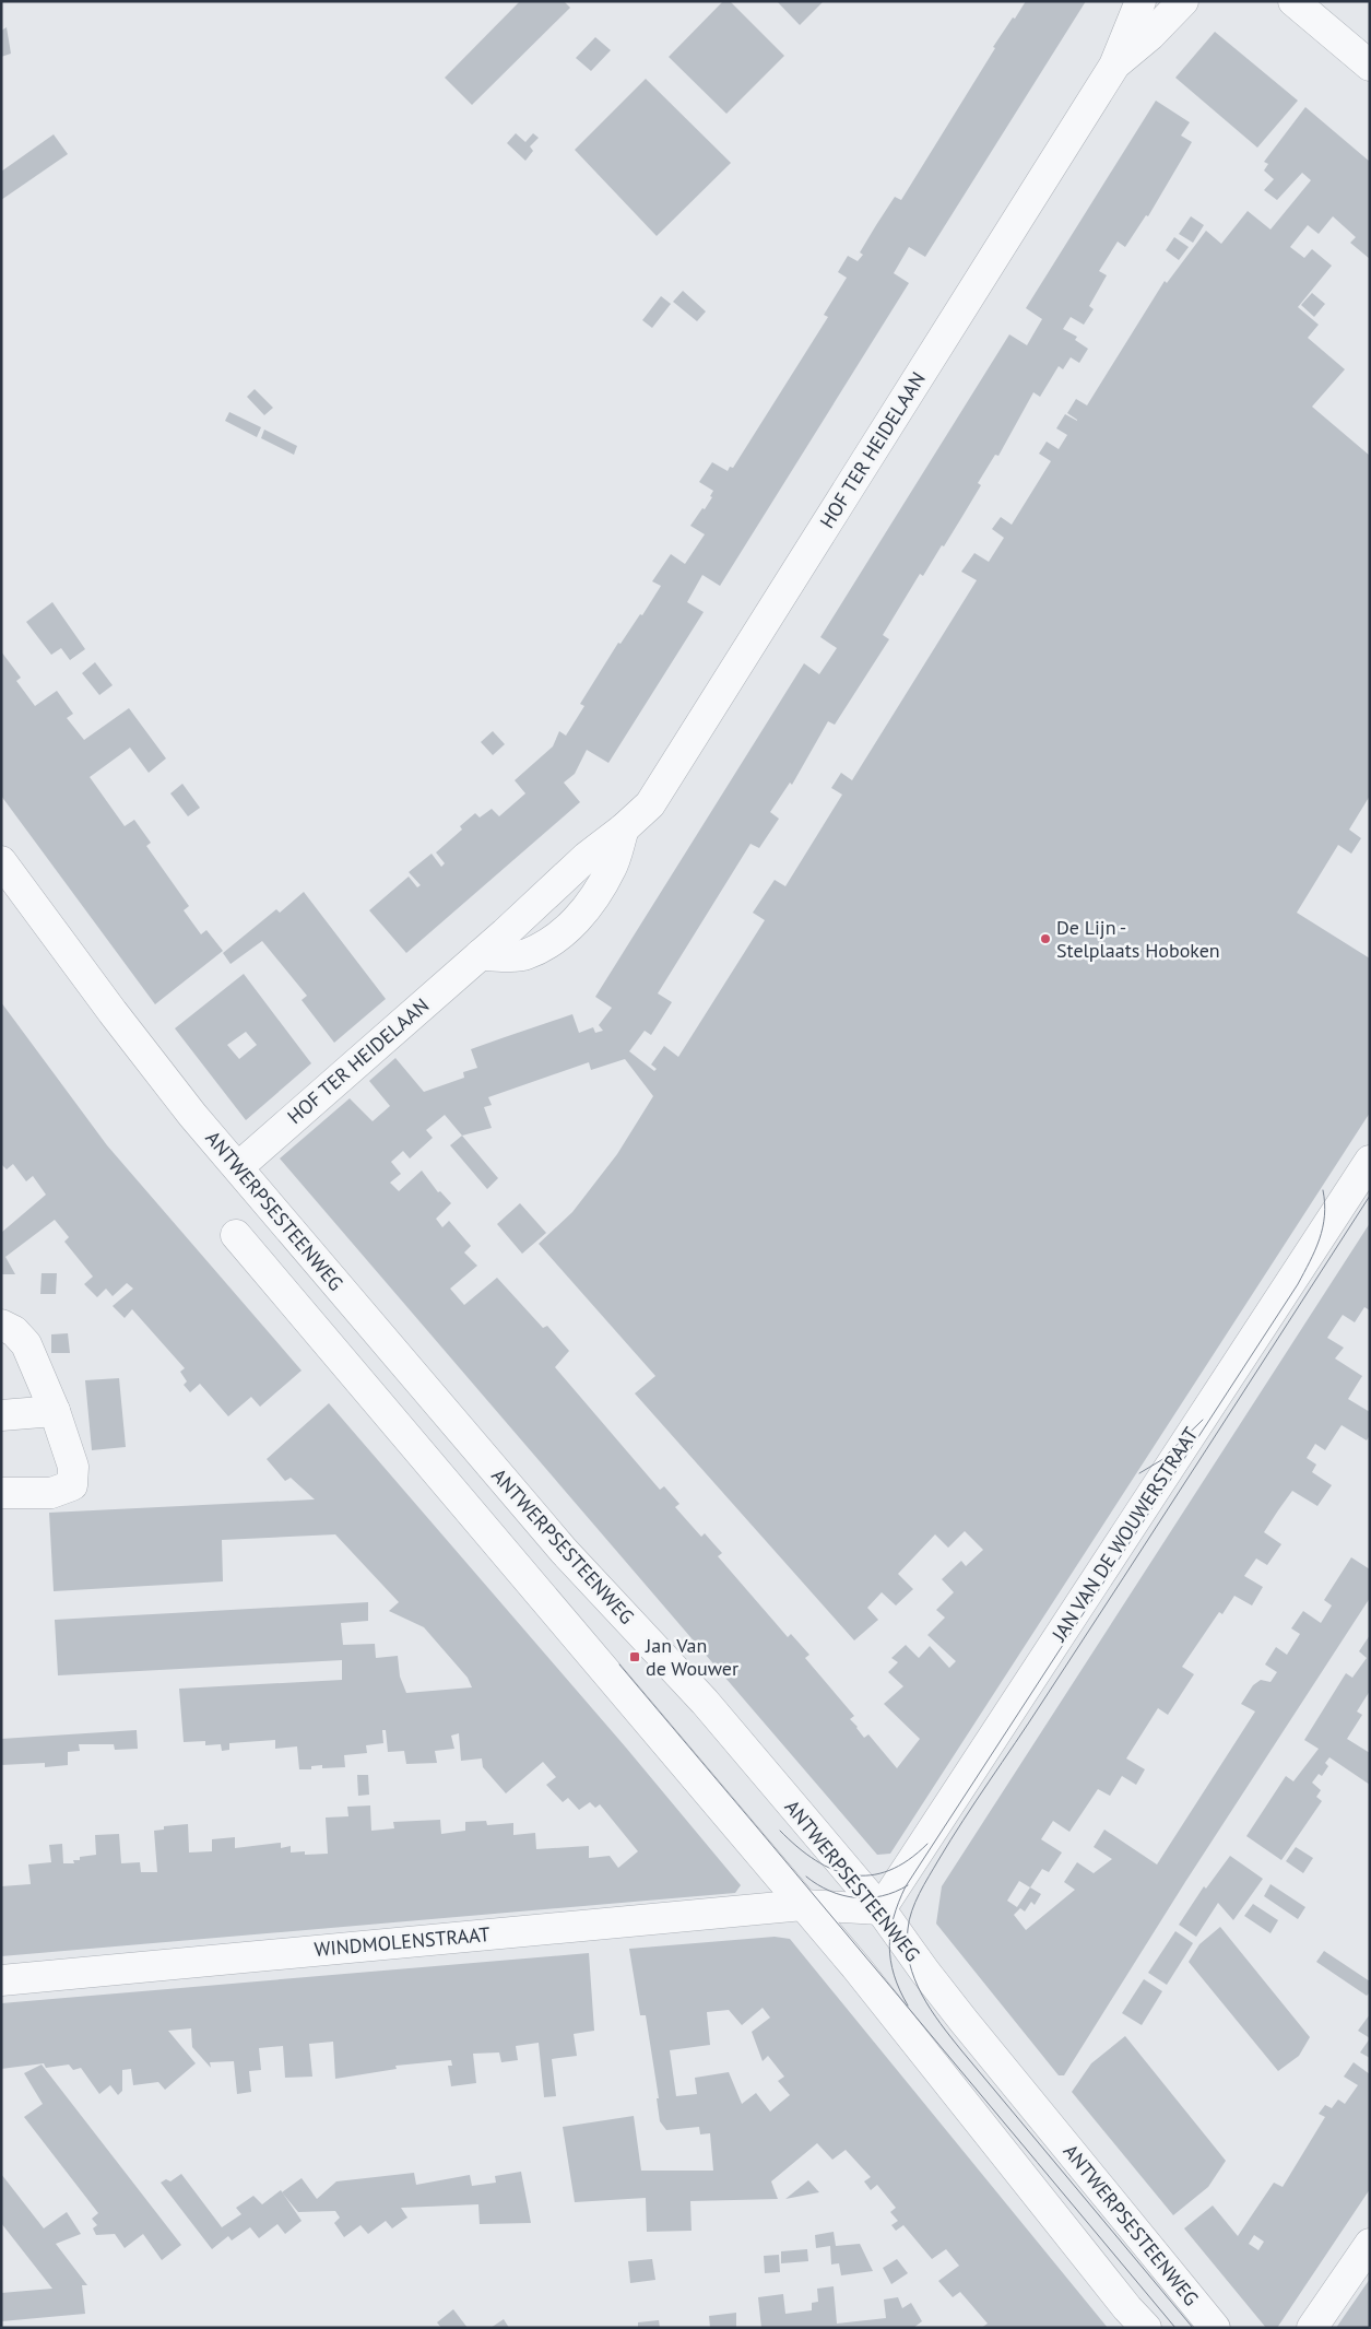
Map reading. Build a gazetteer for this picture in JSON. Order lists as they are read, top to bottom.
{
  "streets": {
    "street": [
      "HOF TER HEIDELAAN",
      "ANTWERPSESTEENWEG",
      "JAN VAN DE WOUWERSTRAAT",
      "WINDMOLENSTRAAT"
    ]
  },
  "crossings": [
    ["HOF TER HEIDELAAN", "ANTWERPSESTEENWEG"],
    ["ANTWERPSESTEENWEG", "JAN VAN DE WOUWERSTRAAT"],
    ["ANTWERPSESTEENWEG", "WINDMOLENSTRAAT"],
    ["JAN VAN DE WOUWERSTRAAT", "WINDMOLENSTRAAT"]
  ],
  "places": {
    "other": ["De Lijn - Stelplaats Hoboken"],
    "transit": ["Jan Van de Wouwer"]
  }
}
